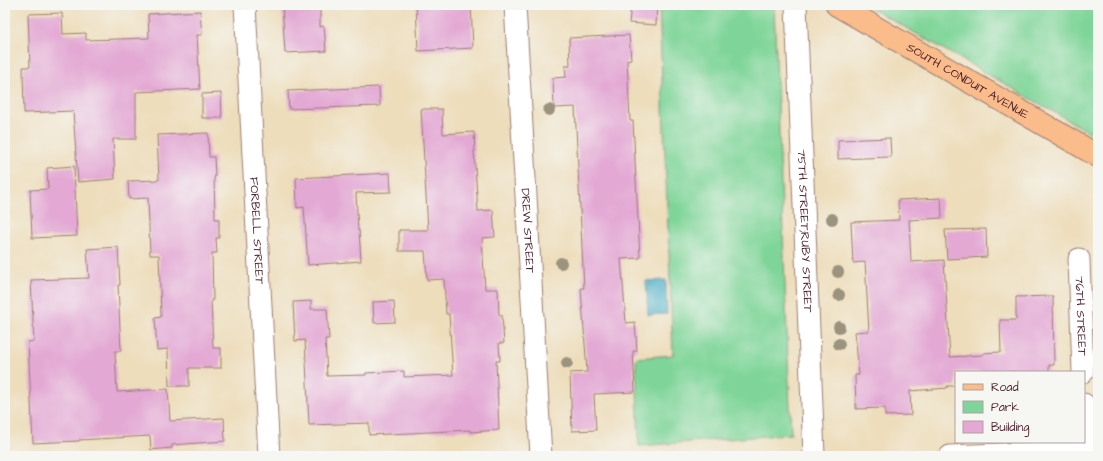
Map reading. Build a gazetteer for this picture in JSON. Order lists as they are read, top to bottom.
{
  "streets": {
    "main road": ["SOUTH CONDUIT AVENUE"],
    "street": [
      "FORBELL STREET",
      "DREW STREET",
      "75TH STREET;RUBY STREET",
      "76TH STREET"
    ]
  },
  "legend": ["Road", "Park", "Building"]
}
